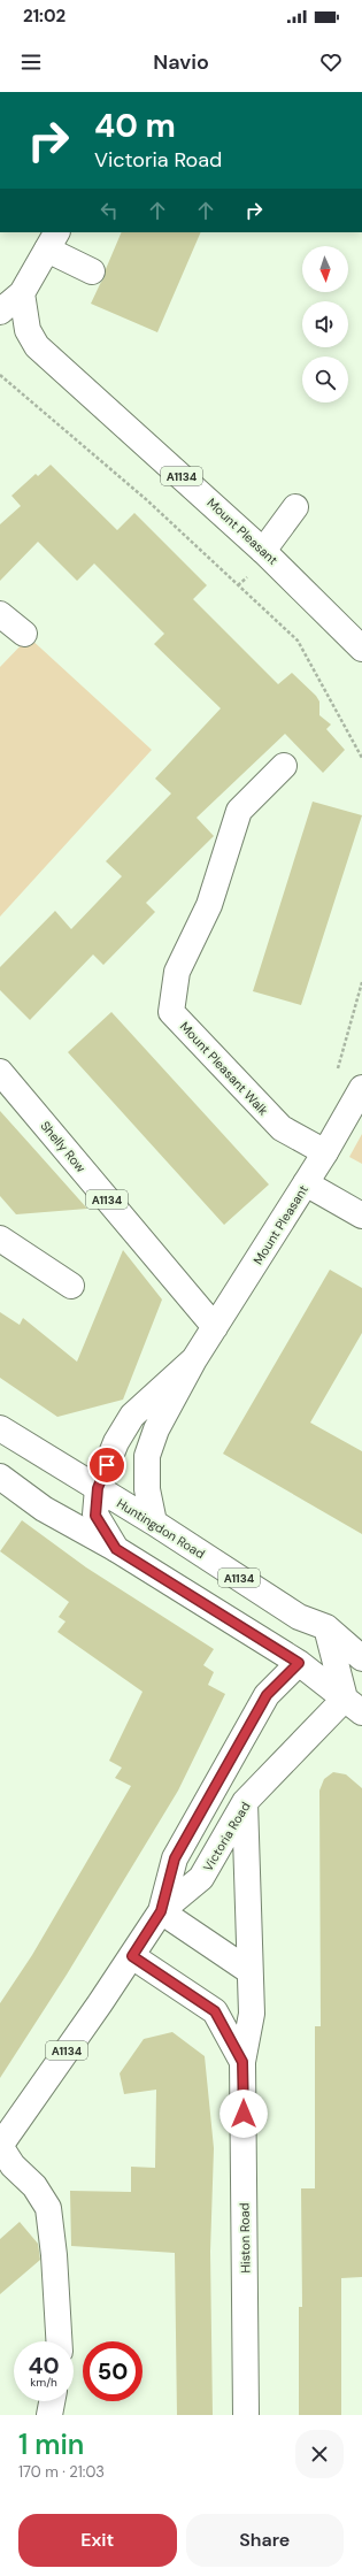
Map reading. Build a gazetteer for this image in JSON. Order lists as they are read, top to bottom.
{
  "streets": {
    "main road": [
      "A1134",
      "Mount Pleasant",
      "Mount Pleasant Walk",
      "Shelly Row",
      "Huntingdon Road",
      "Victoria Road",
      "Histon Road"
    ]
  },
  "crossings": [
    ["Mount Pleasant", "Mount Pleasant Walk"],
    ["Mount Pleasant", "Shelly Row"],
    ["Mount Pleasant", "Huntingdon Road"],
    ["Victoria Road", "Histon Road"]
  ],
  "north": "bottom",
  "page": {
    "status": "21:02",
    "header": "Navio",
    "turn": ["40 m", "Victoria Road"],
    "speed": "40 km/h",
    "limit": "50",
    "heading": ["1 min", "170 m · 21:03"],
    "buttons": ["Exit", "Share"]
  }
}
